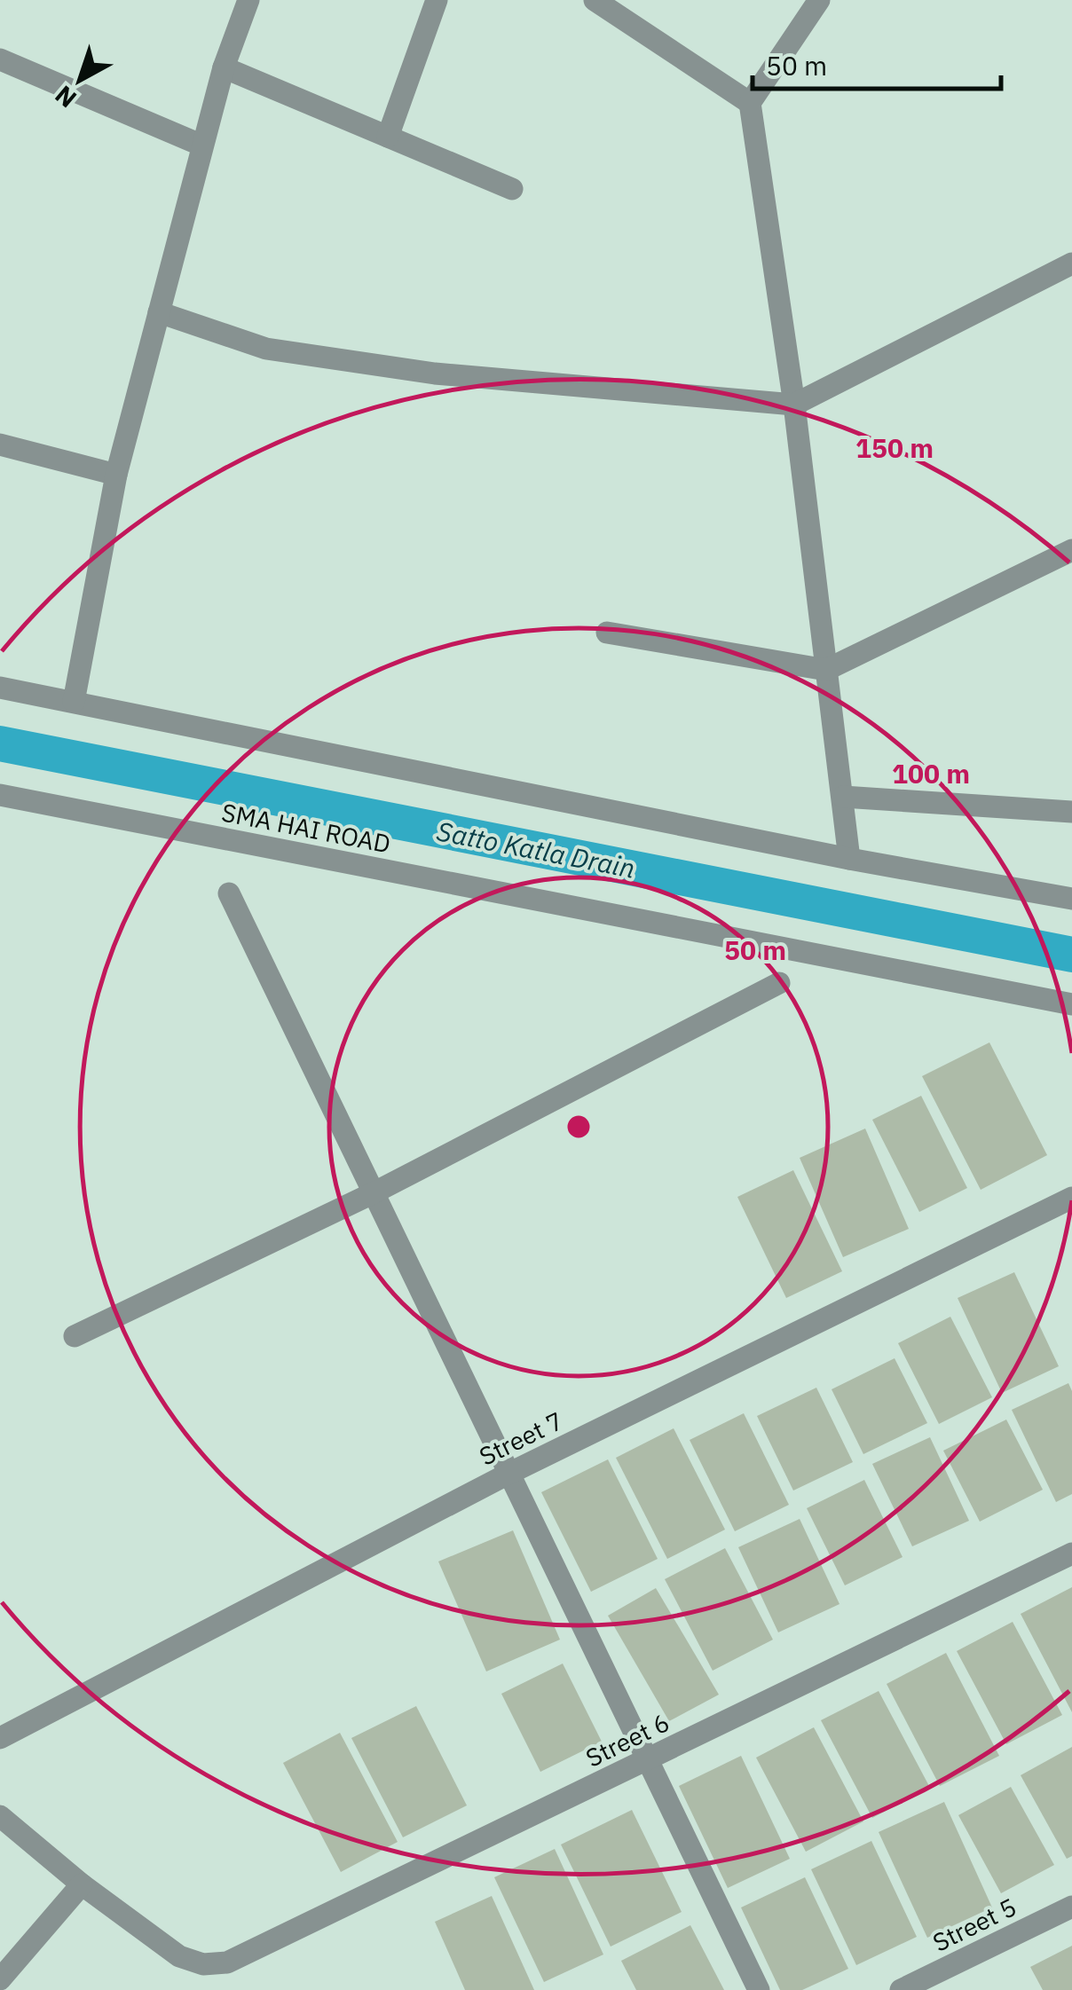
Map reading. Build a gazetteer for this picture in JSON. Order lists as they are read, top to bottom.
{
  "streets": {
    "street": [
      "SMA HAI ROAD",
      "Street 7",
      "Street 6",
      "Street 5"
    ]
  },
  "water": ["Satto Katla Drain"],
  "scale_bar": "50 m",
  "north": "bottom left",
  "rings": ["150 m", "100 m", "50 m"]
}
